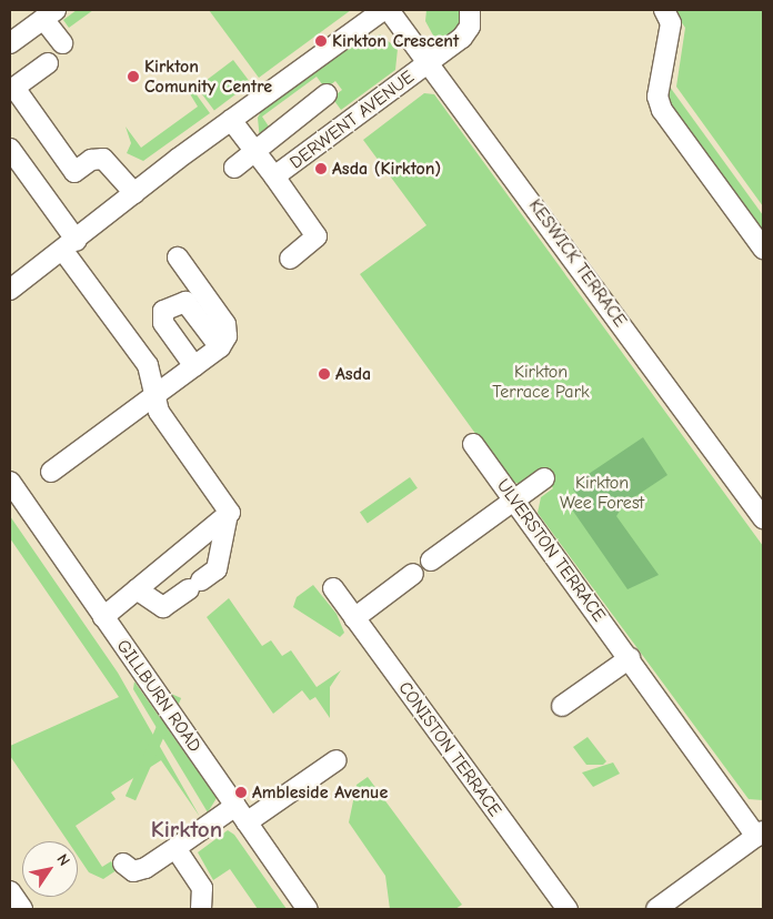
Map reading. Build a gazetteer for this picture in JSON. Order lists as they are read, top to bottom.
{
  "streets": {
    "street": [
      "DERWENT AVENUE",
      "KESWICK TERRACE",
      "ULVERSTON TERRACE",
      "GILLBURN ROAD",
      "CONISTON TERRACE"
    ]
  },
  "crossings": [
    ["DERWENT AVENUE", "KESWICK TERRACE"]
  ],
  "districts": ["Kirkton"],
  "parks": ["Kirkton Terrace Park", "Kirkton Wee Forest"],
  "places": [
    "Kirkton Crescent",
    "Kirkton Comunity Centre",
    "Asda (Kirkton)",
    "Asda",
    "Ambleside Avenue"
  ],
  "north": "top right"
}
